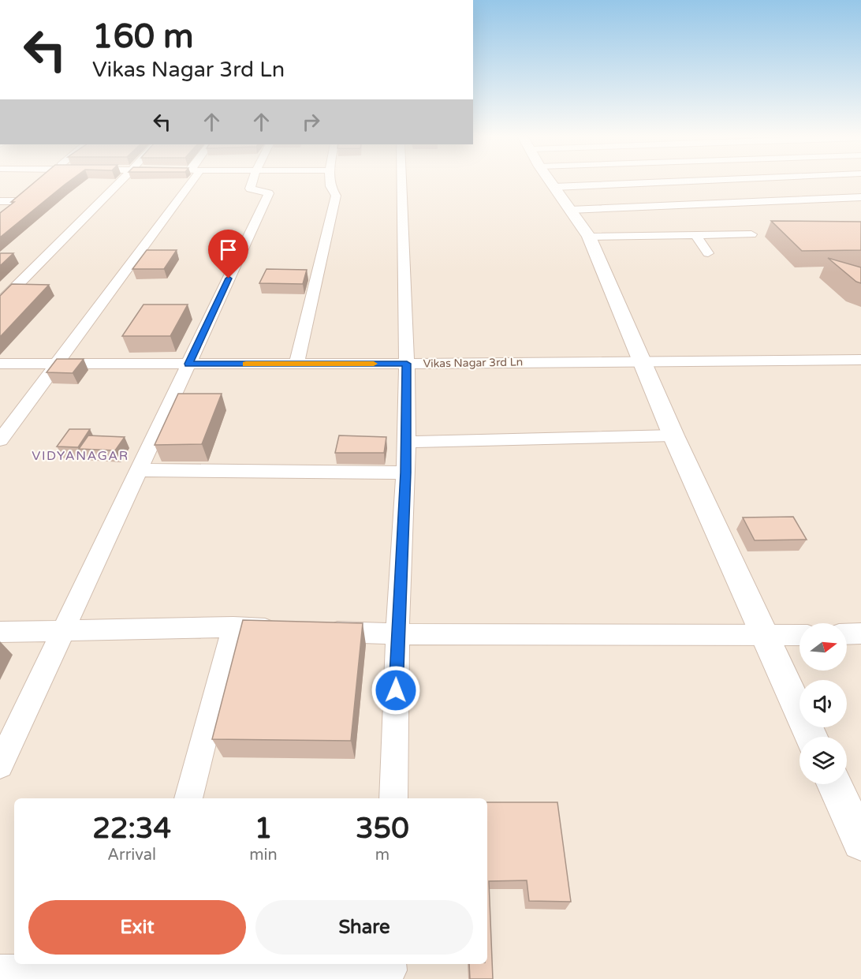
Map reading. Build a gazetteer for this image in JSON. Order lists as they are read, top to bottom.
{
  "streets": {
    "street": ["Vikas Nagar 3rd Ln"]
  },
  "districts": ["VIDYANAGAR"],
  "north": "right",
  "page": {
    "turn": ["160 m", "Vikas Nagar 3rd Ln"],
    "eta": [
      "22:34",
      "Arrival",
      "1",
      "min",
      "350",
      "m"
    ],
    "buttons": ["Exit", "Share"]
  }
}
